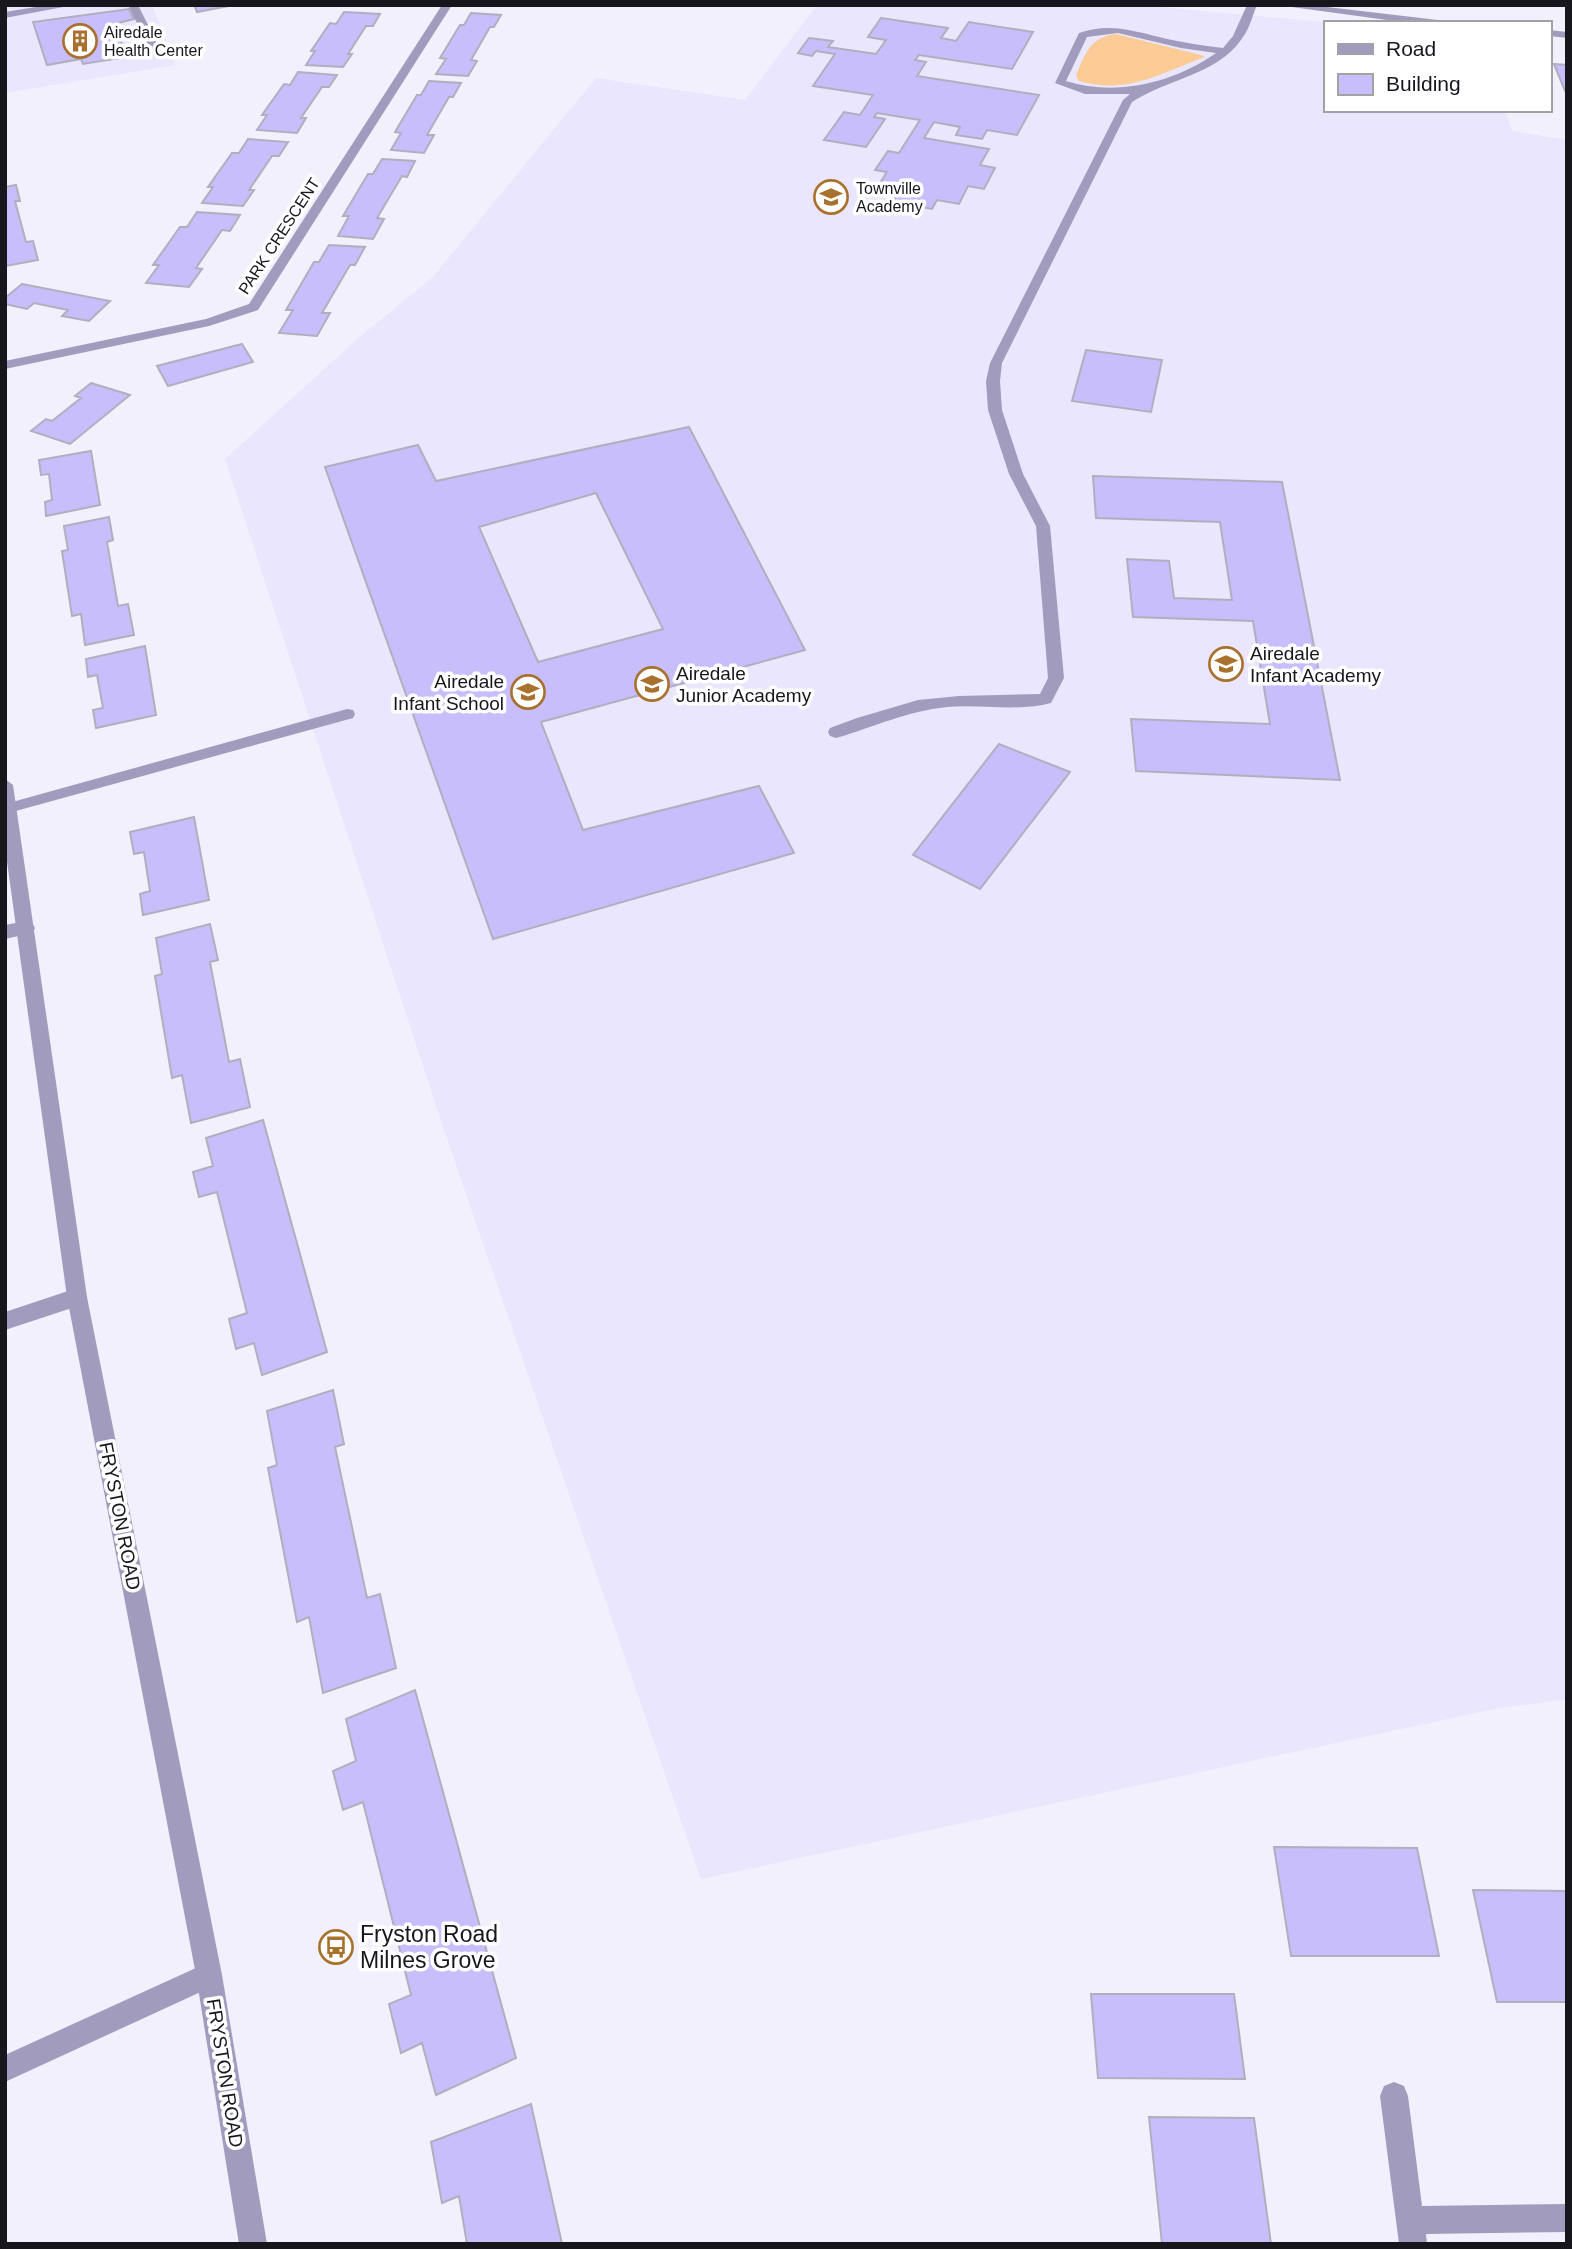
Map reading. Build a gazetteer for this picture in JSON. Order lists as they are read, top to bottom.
{
  "streets": {
    "street": ["PARK CRESCENT", "FRYSTON ROAD"]
  },
  "places": {
    "building": ["Airedale Health Center"],
    "school or university": [
      "Townville Academy",
      "Airedale Infant Academy",
      "Airedale Junior Academy",
      "Airedale Infant School"
    ],
    "bus stop": ["Fryston Road Milnes Grove"]
  },
  "legend": ["Road", "Building"]
}
